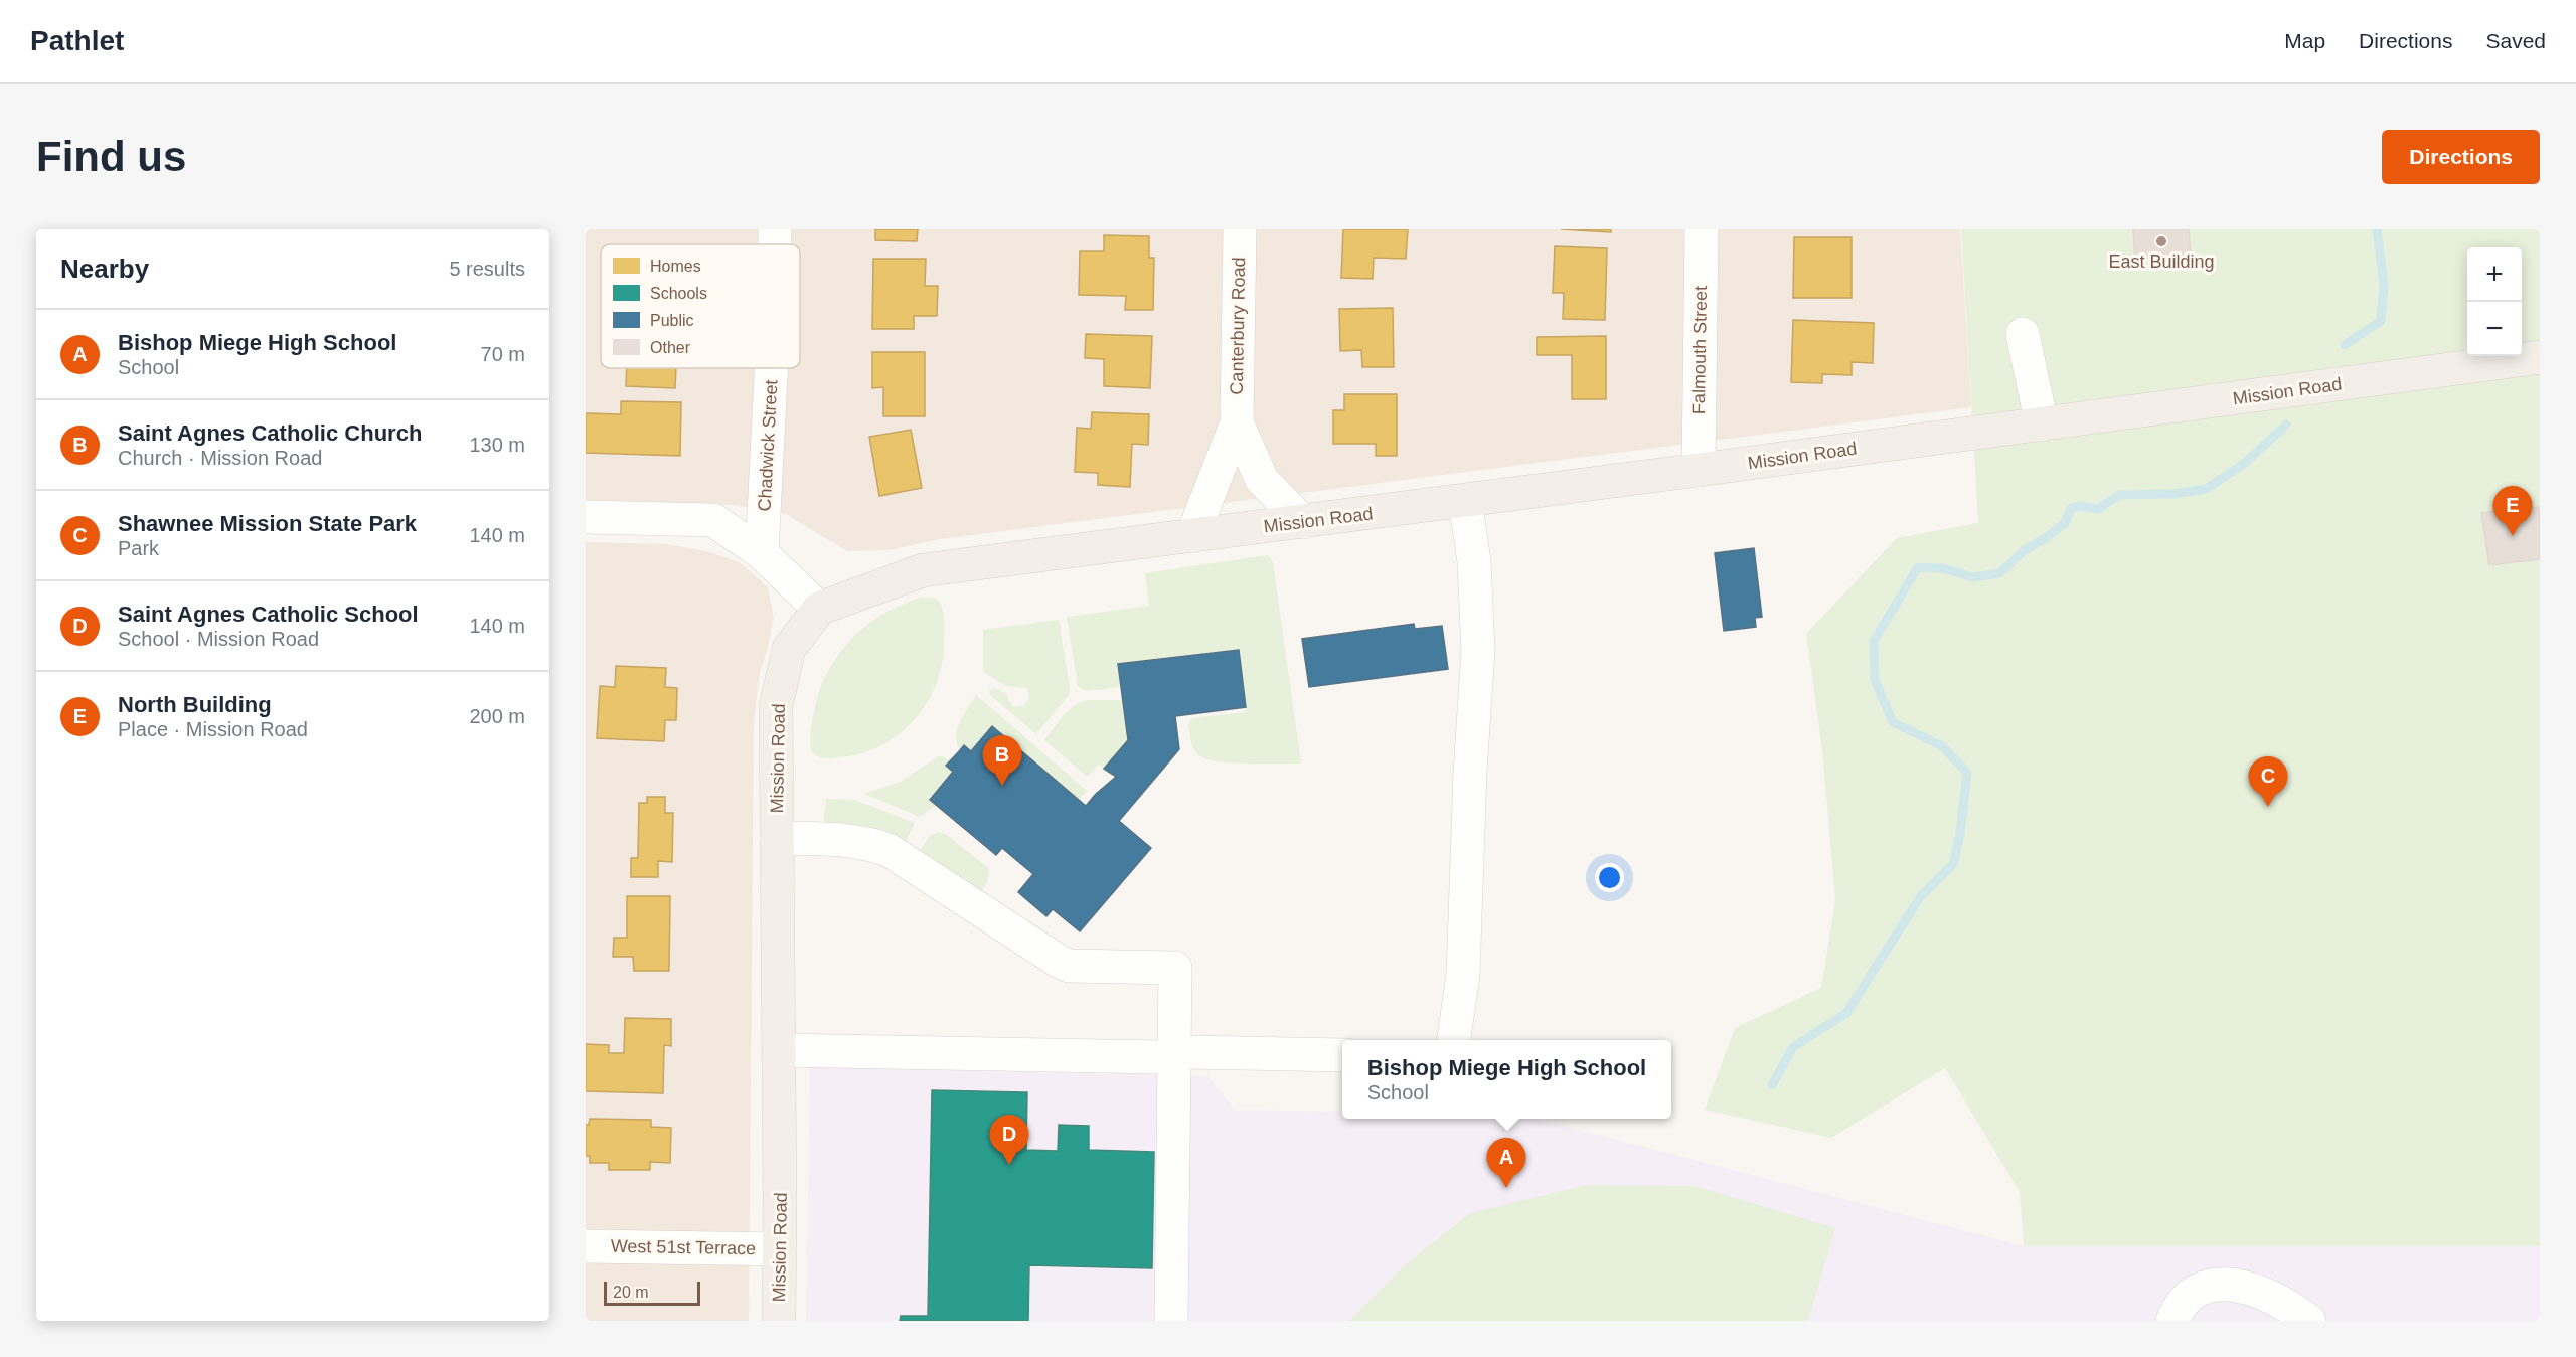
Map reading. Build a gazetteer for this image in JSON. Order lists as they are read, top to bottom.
{
  "streets": {
    "main road": ["Mission Road"],
    "street": [
      "Canterbury Road",
      "Falmouth Street",
      "Chadwick Street",
      "West 51st Terrace"
    ]
  },
  "crossings": [
    ["Canterbury Road", "Mission Road"],
    ["Falmouth Street", "Mission Road"],
    ["Mission Road", "West 51st Terrace"]
  ],
  "places": ["East Building"],
  "legend": [
    "Homes",
    "Schools",
    "Public",
    "Other"
  ],
  "scale_bar": "20 m",
  "page": {
    "header": "Pathlet",
    "nav": ["Map", "Directions", "Saved"],
    "buttons": "Directions",
    "title": "Find us",
    "heading": ["Nearby", "5 results"],
    "map_buttons": ["+", "−"],
    "list": [
      {
        "mark": "A",
        "name": "Bishop Miege High School",
        "note": "School",
        "value": "70 m"
      },
      {
        "mark": "B",
        "name": "Saint Agnes Catholic Church",
        "note": "Church · Mission Road",
        "value": "130 m"
      },
      {
        "mark": "C",
        "name": "Shawnee Mission State Park",
        "note": "Park",
        "value": "140 m"
      },
      {
        "mark": "D",
        "name": "Saint Agnes Catholic School",
        "note": "School · Mission Road",
        "value": "140 m"
      },
      {
        "mark": "E",
        "name": "North Building",
        "note": "Place · Mission Road",
        "value": "200 m"
      }
    ],
    "pins": [
      "E",
      "B",
      "C",
      "D",
      "A"
    ],
    "popup": ["Bishop Miege High School", "School"],
    "scale": "20 m"
  }
}
